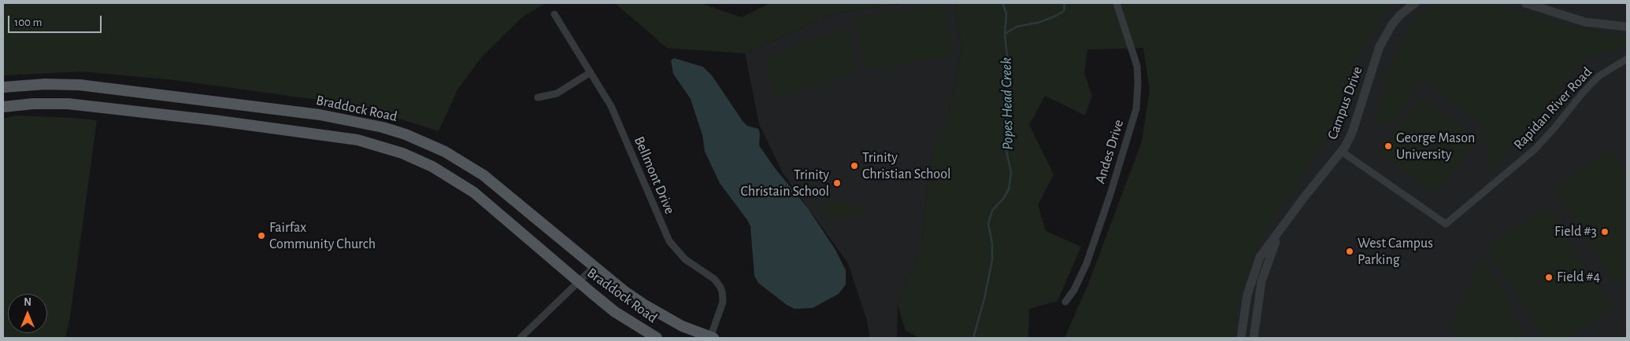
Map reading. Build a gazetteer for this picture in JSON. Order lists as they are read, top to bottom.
{
  "streets": {
    "main road": ["Braddock Road"],
    "street": [
      "Campus Drive",
      "Rapidan River Road",
      "Andes Drive",
      "Bellmont Drive"
    ]
  },
  "crossings": [
    ["Campus Drive", "Rapidan River Road"],
    ["Braddock Road", "Bellmont Drive"]
  ],
  "water": ["Popes Head Creek"],
  "places": [
    "George Mason University",
    "Trinity Christian School",
    "Trinity Christain School",
    "Field #3",
    "Fairfax Community Church",
    "West Campus Parking",
    "Field #4"
  ],
  "scale_bar": "100 m",
  "north": "top"
}
